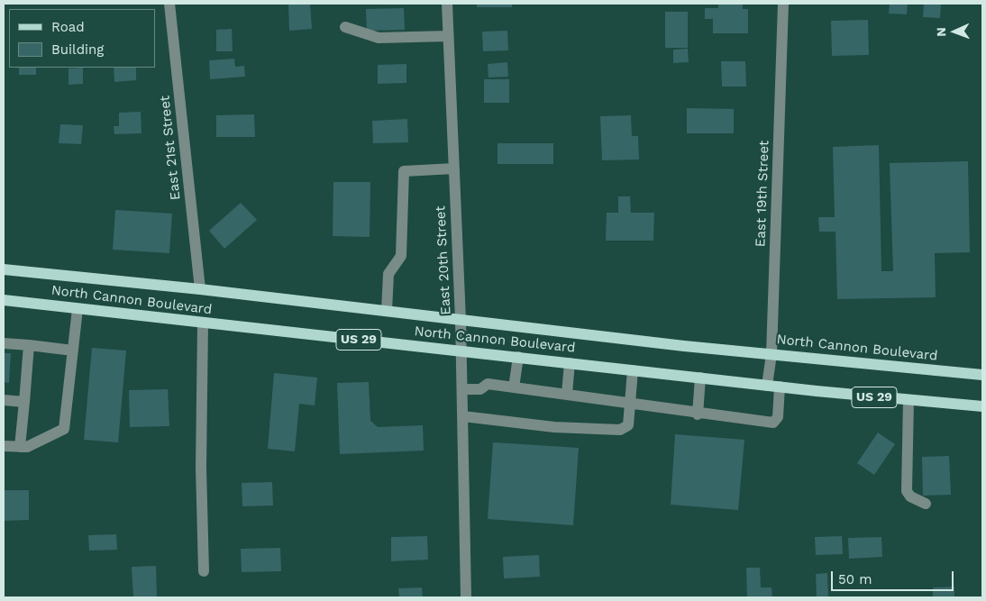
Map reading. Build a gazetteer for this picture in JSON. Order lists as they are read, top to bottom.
{
  "streets": {
    "main road": ["North Cannon Boulevard", "US 29"],
    "street": ["East 21st Street", "East 19th Street", "East 20th Street"]
  },
  "crossings": [
    ["East 21st Street", "North Cannon Boulevard"],
    ["East 19th Street", "North Cannon Boulevard"],
    ["East 20th Street", "North Cannon Boulevard"]
  ],
  "legend": ["Road", "Building"],
  "scale_bar": "50 m",
  "north": "left"
}
